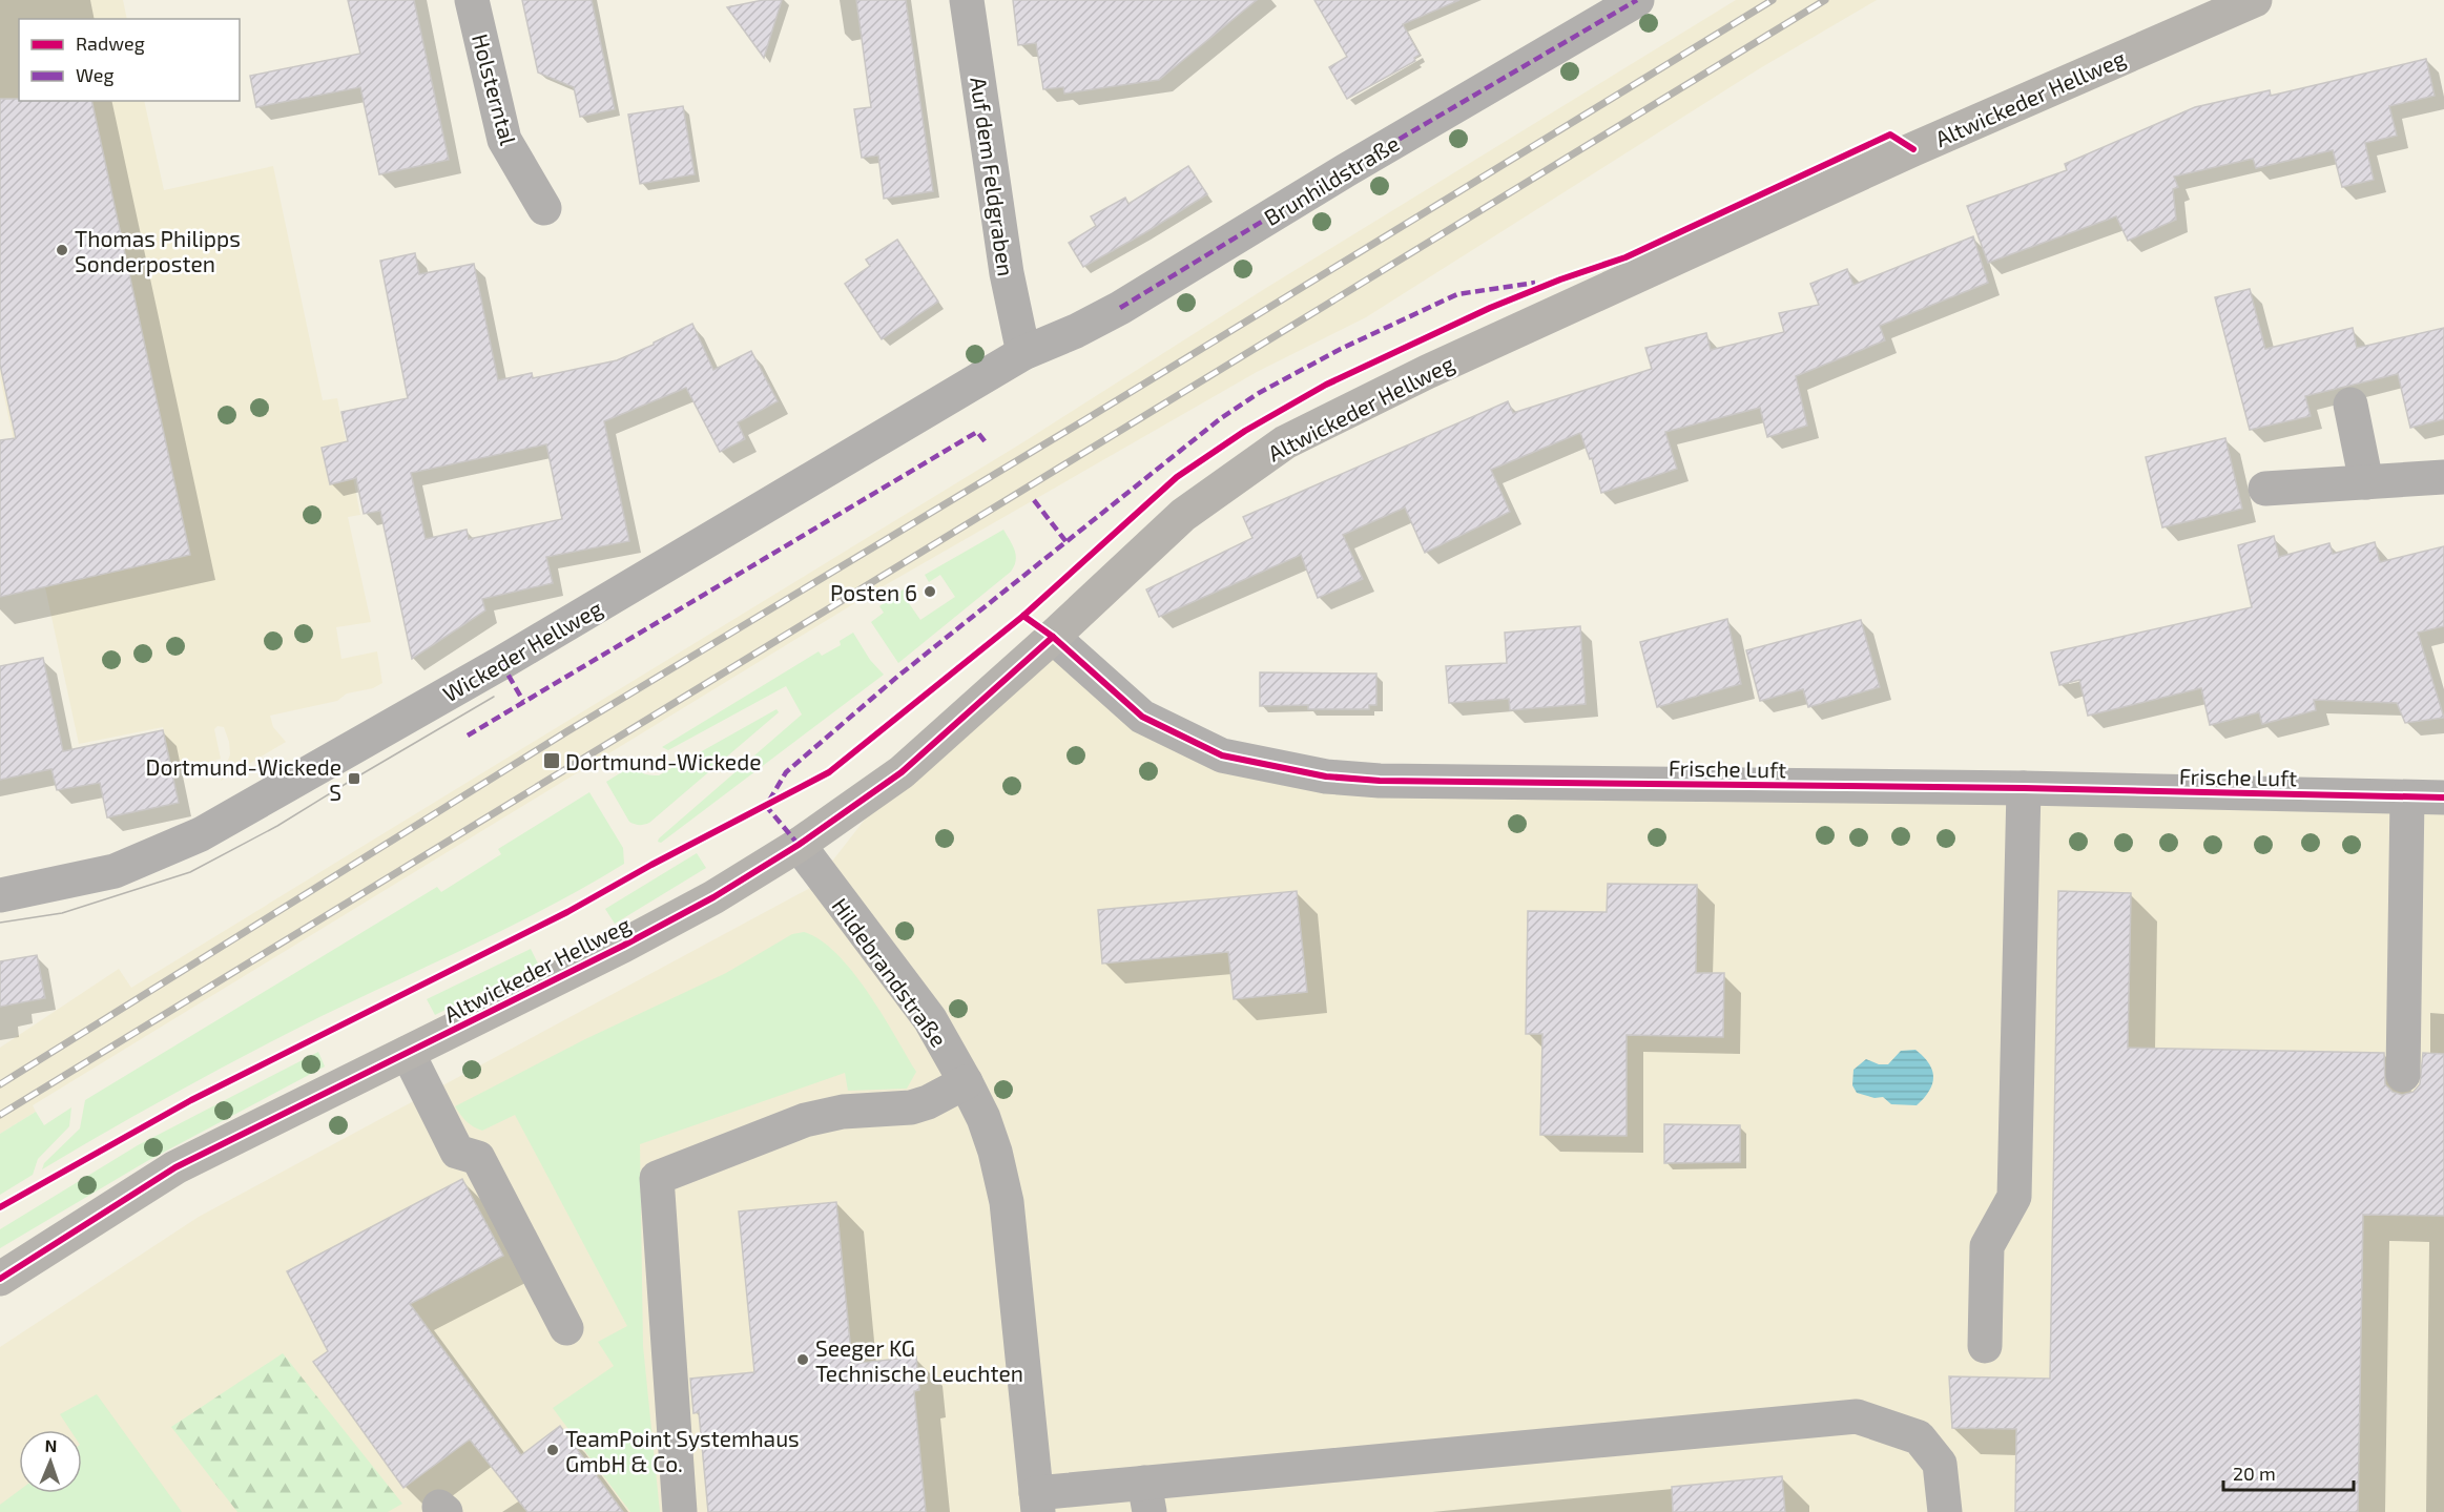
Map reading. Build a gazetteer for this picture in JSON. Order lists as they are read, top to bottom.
{
  "streets": {
    "main road": ["Altwickeder Hellweg"],
    "street": [
      "Holsterntal",
      "Auf dem Feldgraben",
      "Brunhildstraße",
      "Wickeder Hellweg",
      "Frische Luft",
      "Hildebrandstraße"
    ]
  },
  "crossings": [
    ["Altwickeder Hellweg", "Frische Luft"],
    ["Altwickeder Hellweg", "Hildebrandstraße"],
    ["Auf dem Feldgraben", "Brunhildstraße"],
    ["Auf dem Feldgraben", "Wickeder Hellweg"],
    ["Brunhildstraße", "Wickeder Hellweg"]
  ],
  "places": {
    "other": [
      "Thomas Philipps Sonderposten",
      "Posten 6",
      "Seeger KG Technische Leuchten",
      "TeamPoint Systemhaus GmbH & Co."
    ],
    "transit": ["Dortmund-Wickede", "Dortmund-Wickede S"]
  },
  "legend": ["Radweg", "Weg"],
  "scale_bar": "20 m",
  "north": "top"
}
